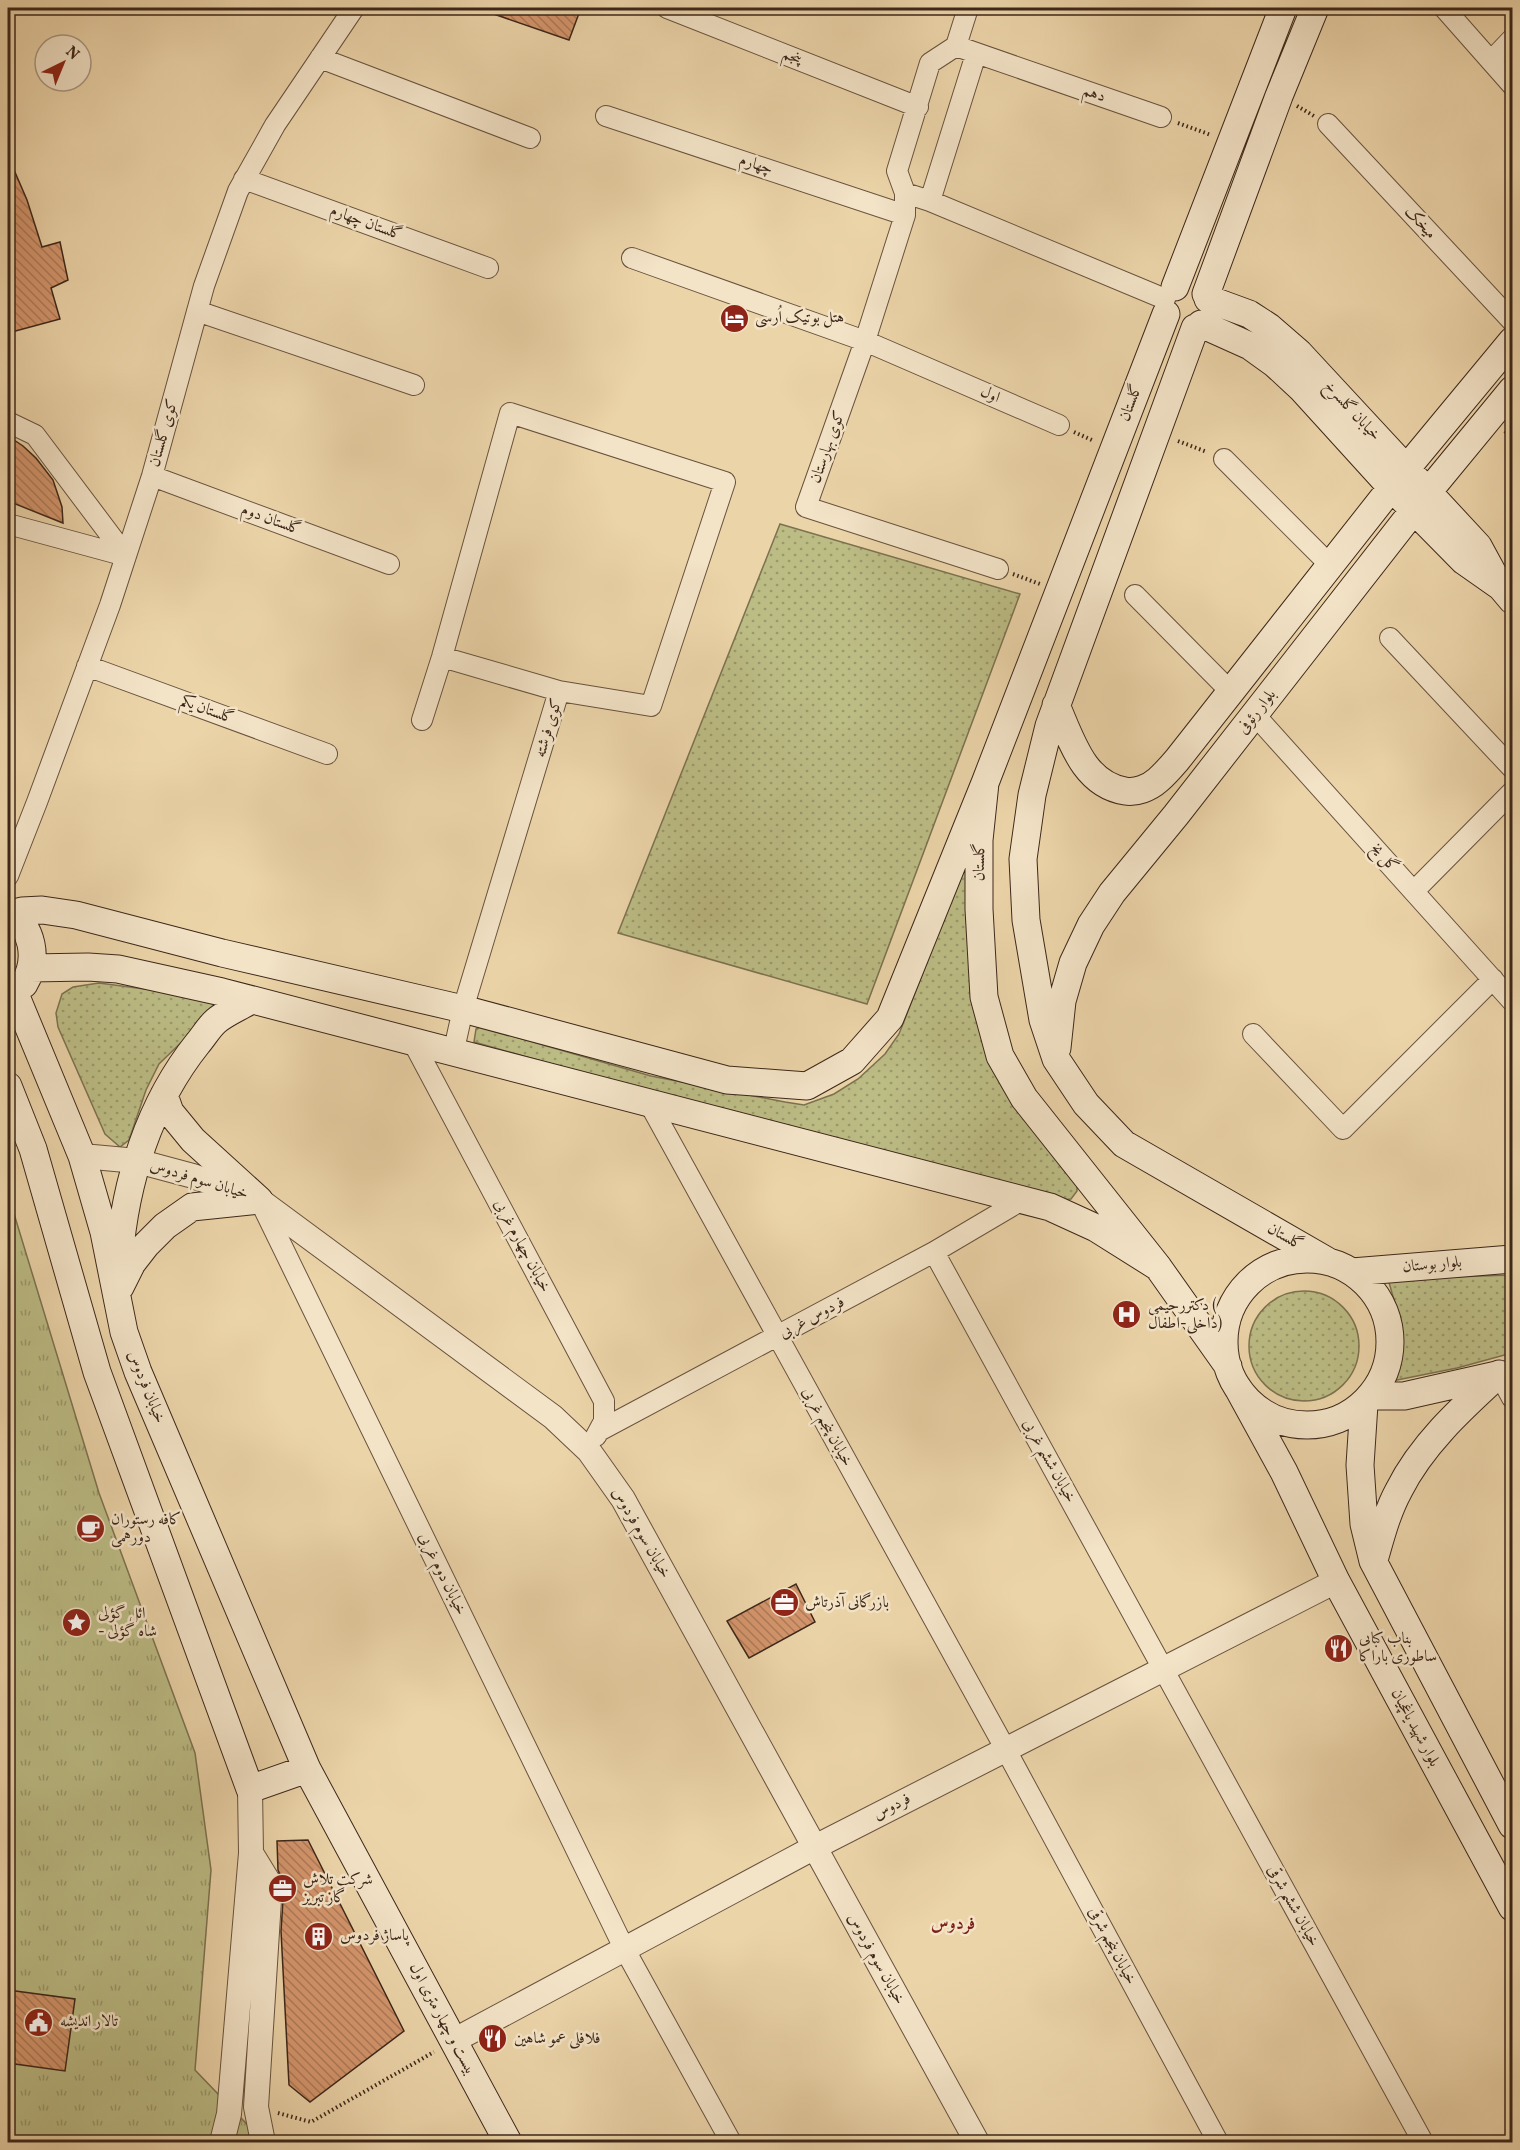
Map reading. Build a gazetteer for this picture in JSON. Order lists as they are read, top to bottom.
{
  "streets": {
    "main road": [
      "گلستان",
      "خیابان گلسرخ",
      "بلوار رئوفی",
      "بلوار بوستان",
      "خیابان فردوس",
      "بلوار شهید یاغچیان",
      "بیست و چهار متری اول"
    ],
    "street": [
      "پنجم",
      "دهم",
      "چهارم",
      "گلستان چهارم",
      "میخک",
      "اول",
      "کوی گلستان",
      "کوی بهارستان",
      "گلستان دوم",
      "گلستان یکم",
      "کوی فرشته",
      "گل یخ",
      "خیابان سوم فردوس",
      "خیابان چهارم غربی",
      "فردوس غربی",
      "خیابان پنجم غربی",
      "خیابان ششم غربی",
      "خیابان دوم غربی",
      "فردوس",
      "خیابان ششم شرقی",
      "خیابان پنجم شرقی"
    ]
  },
  "crossings": [
    ["پنجم", "کوی بهارستان"],
    ["دهم", "کوی بهارستان"],
    ["چهارم", "کوی بهارستان"],
    ["گلستان چهارم", "کوی گلستان"],
    ["اول", "کوی بهارستان"],
    ["گلستان", "خیابان گلسرخ"],
    ["گلستان", "بلوار رئوفی"],
    ["گلستان", "بلوار بوستان"],
    ["گلستان", "بلوار شهید یاغچیان"],
    ["خیابان گلسرخ", "بلوار رئوفی"],
    ["کوی گلستان", "گلستان دوم"],
    ["کوی گلستان", "گلستان یکم"],
    ["بلوار رئوفی", "گل یخ"],
    ["خیابان سوم فردوس", "خیابان چهارم غربی"],
    ["خیابان سوم فردوس", "فردوس غربی"],
    ["خیابان سوم فردوس", "خیابان فردوس"],
    ["خیابان سوم فردوس", "خیابان دوم غربی"],
    ["خیابان سوم فردوس", "فردوس"],
    ["خیابان چهارم غربی", "فردوس غربی"],
    ["بلوار بوستان", "بلوار شهید یاغچیان"],
    ["فردوس غربی", "خیابان پنجم غربی"],
    ["فردوس غربی", "خیابان ششم غربی"],
    ["خیابان فردوس", "بیست و چهار متری اول"],
    ["خیابان پنجم غربی", "فردوس"],
    ["خیابان پنجم غربی", "خیابان پنجم شرقی"],
    ["خیابان ششم غربی", "فردوس"],
    ["خیابان ششم غربی", "خیابان ششم شرقی"],
    ["خیابان دوم غربی", "فردوس"],
    ["بلوار شهید یاغچیان", "فردوس"],
    ["فردوس", "خیابان ششم شرقی"],
    ["فردوس", "خیابان پنجم شرقی"],
    ["فردوس", "بیست و چهار متری اول"]
  ],
  "districts": ["فردوس"],
  "places": {
    "hotel": ["هتل بوتیک اُرسی"],
    "hospital": ["دکتررحیمی ( داخلی-اطفال)"],
    "cafe": ["کافه رستوران دورهمی"],
    "office": ["بازرگانی آذرتاش", "شرکت تلاش گاز تبریز"],
    "place": ["ائل گؤلی - شاه گؤلی"],
    "restaurant": ["بناب کبابی ساطوری باراکا", "فلافلی عمو شاهین"],
    "building": ["پاساژ فردوس"],
    "public building": ["تالار اندیشه"]
  },
  "north": "top right"
}
